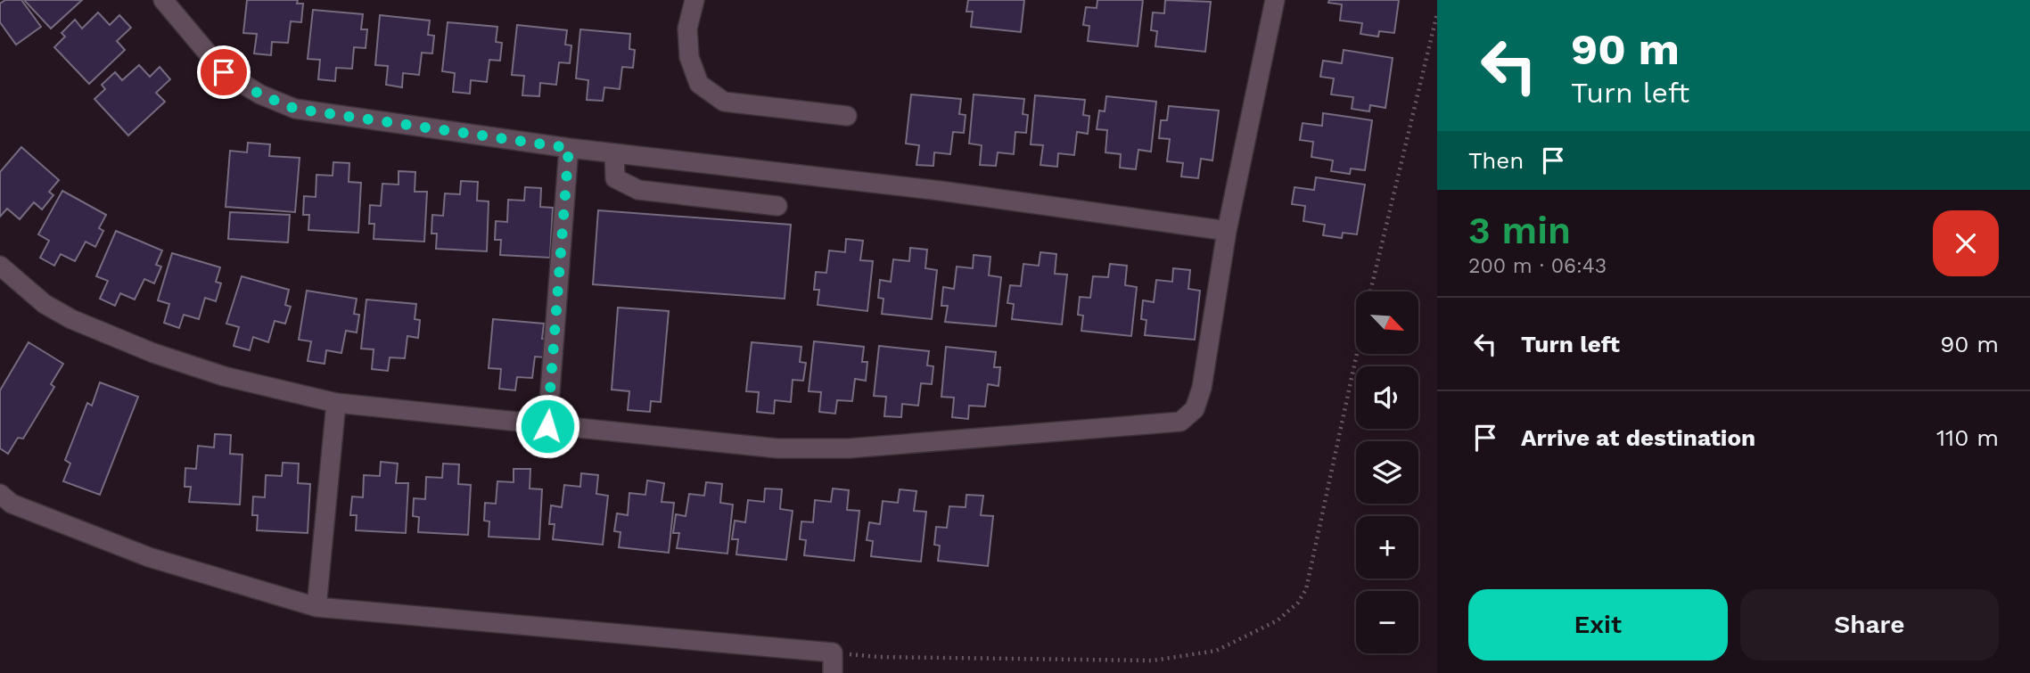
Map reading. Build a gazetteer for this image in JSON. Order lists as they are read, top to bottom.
{
  "north": "bottom right",
  "page": {
    "turn": ["90 m", "Turn left"],
    "then": "Then",
    "heading": ["3 min", "200 m · 06:43"],
    "map_buttons": ["+", "−"],
    "list": [
      {
        "name": "Turn left",
        "value": "90 m"
      },
      {
        "name": "Arrive at destination",
        "value": "110 m"
      }
    ],
    "buttons": ["Exit", "Share"]
  }
}
